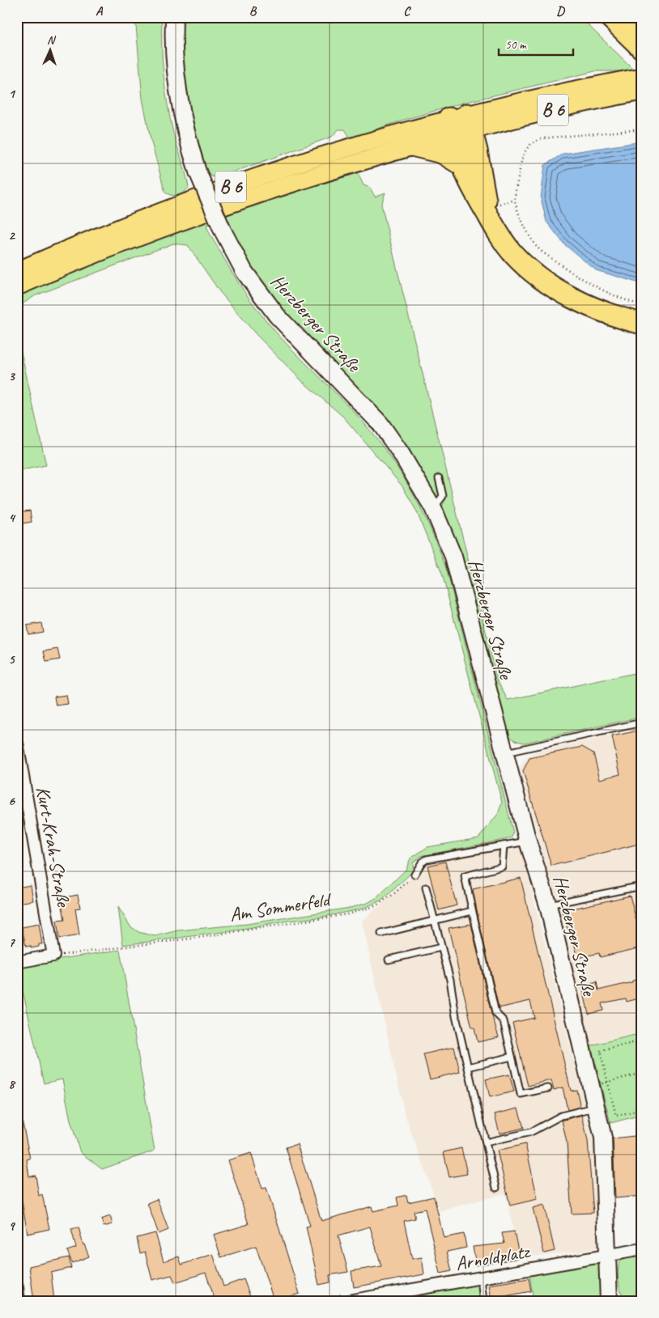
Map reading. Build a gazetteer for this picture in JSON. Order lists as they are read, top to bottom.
{
  "streets": {
    "main road": ["B 6", "Herzberger Straße"],
    "street": ["Kurt-Krah-Straße", "Arnoldplatz"],
    "path": ["Am Sommerfeld"]
  },
  "crossings": [
    ["Herzberger Straße", "Arnoldplatz"],
    ["Kurt-Krah-Straße", "Am Sommerfeld"]
  ],
  "scale_bar": "50 m",
  "north": "top",
  "grid": {
    "columns": [
      "A",
      "B",
      "C",
      "D"
    ],
    "rows": [
      "1",
      "2",
      "3",
      "4",
      "5",
      "6",
      "7",
      "8",
      "9"
    ]
  }
}
